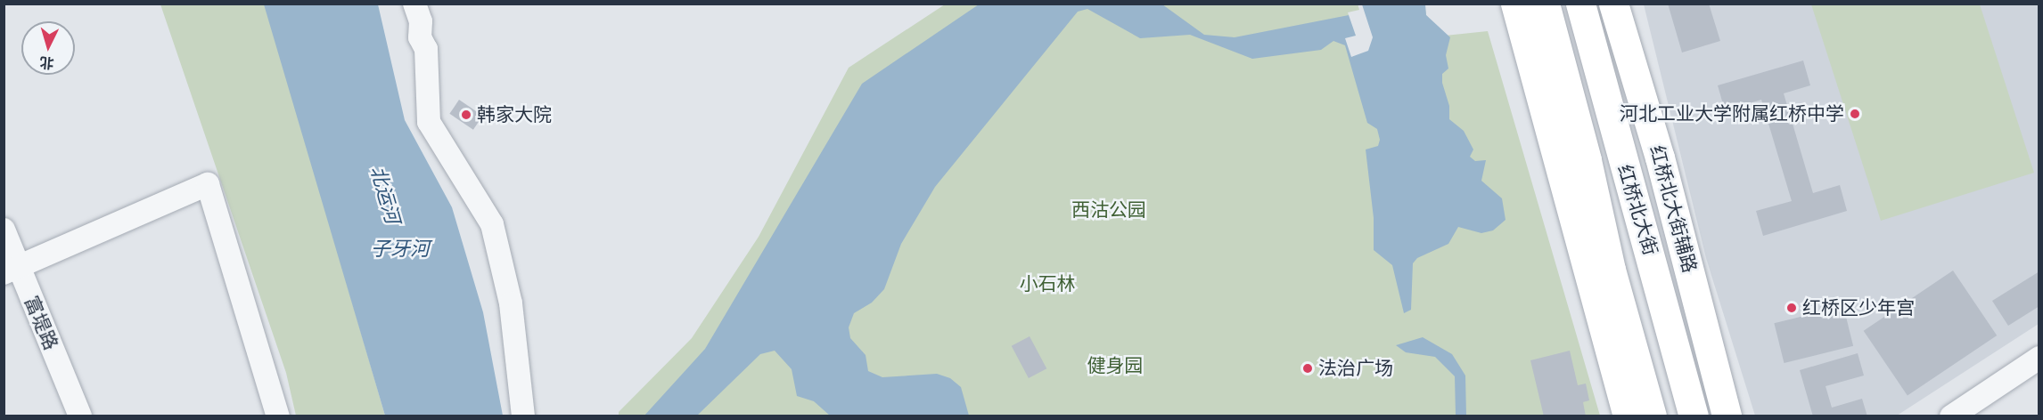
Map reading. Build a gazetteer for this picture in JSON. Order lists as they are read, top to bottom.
{
  "streets": {
    "main road": ["红桥北大街辅路", "红桥北大街"],
    "street": ["富堤路"]
  },
  "water": ["北运河", "子牙河"],
  "parks": ["西沽公园", "小石林", "健身园"],
  "places": [
    "河北工业大学附属红桥中学",
    "韩家大院",
    "红桥区少年宫",
    "法治广场"
  ],
  "north": "bottom"
}
